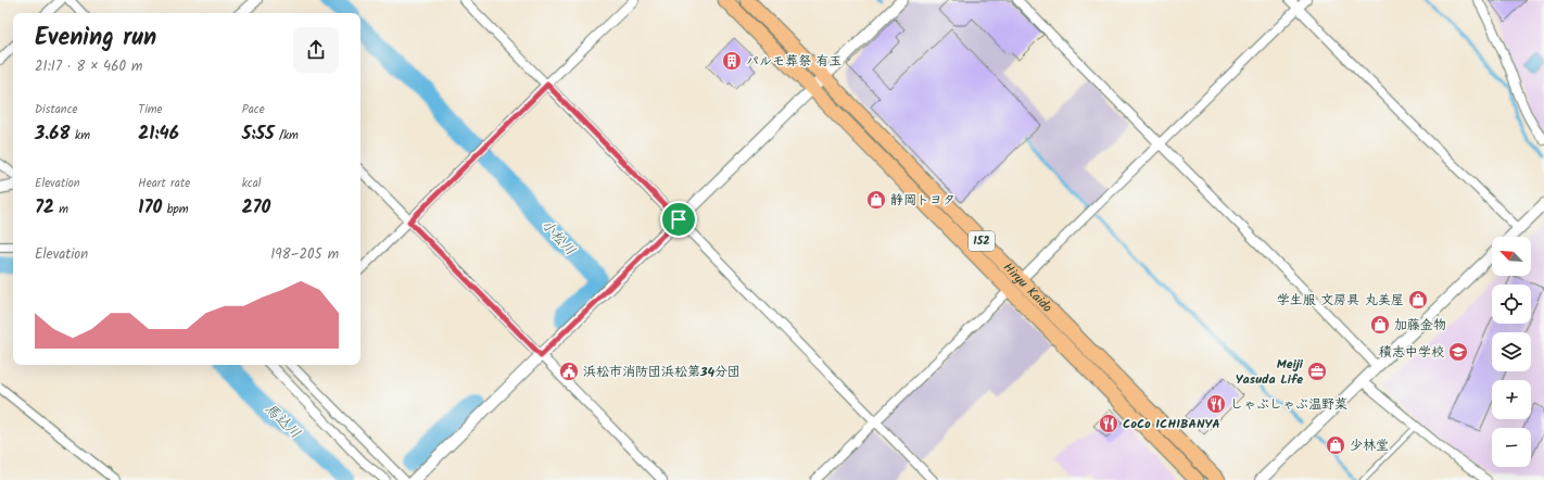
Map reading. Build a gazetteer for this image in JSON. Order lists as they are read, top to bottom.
{
  "streets": {
    "highway": ["152", "Hiryu Kaido"]
  },
  "water": ["小松川", "馬込川"],
  "places": {
    "building": ["パルモ葬祭 有玉"],
    "shop": [
      "静岡トヨタ",
      "学生服 文房具 丸美屋",
      "加藤金物",
      "少林堂"
    ],
    "school or university": ["積志中学校"],
    "public building": ["浜松市消防団浜松第34分団"],
    "office": ["Meiji Yasuda Life"],
    "restaurant": ["しゃぶしゃぶ温野菜", "CoCo ICHIBANYA"]
  },
  "north": "top left",
  "page": {
    "heading": ["Evening run", "21:17 · 8 × 460 m"],
    "stats": [
      ["Distance", "3.68 km"],
      ["Time", "21:46"],
      ["Pace", "5:55 /km"],
      ["Elevation", "72 m"],
      ["Heart rate", "170 bpm"],
      ["kcal", "270"]
    ],
    "chart": ["Elevation", "198–205 m"],
    "map_buttons": ["+", "−"]
  }
}
